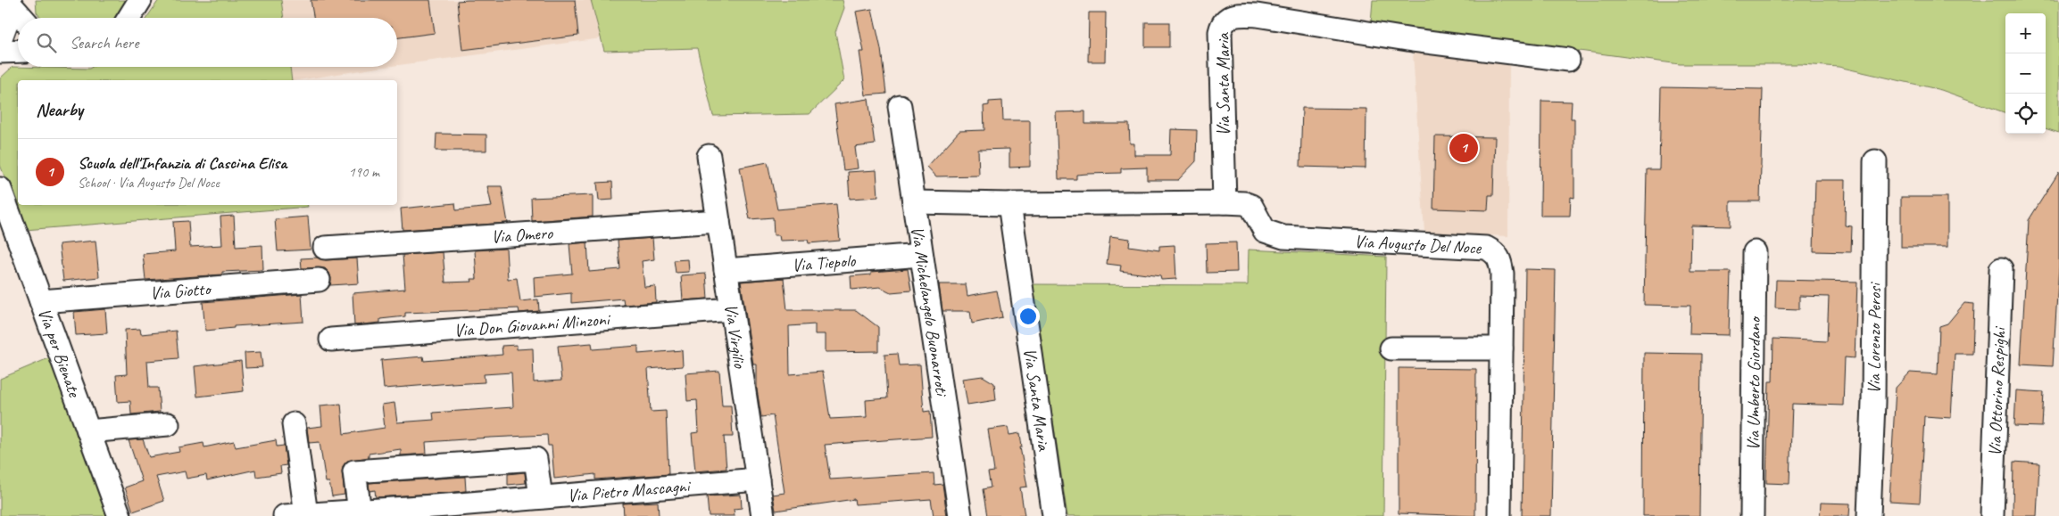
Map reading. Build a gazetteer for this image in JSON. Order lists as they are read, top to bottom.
{
  "streets": {
    "street": [
      "Via Santa Maria",
      "Via Omero",
      "Via Augusto Del Noce",
      "Via Tiepolo",
      "Via Giotto",
      "Via Michelangelo Buonarroti",
      "Via Don Giovanni Minzoni",
      "Via Virgilio",
      "Via Lorenzo Perosi",
      "Via per Bienate",
      "Via Umberto Giordano",
      "Via Ottorino Respighi",
      "Via Pietro Mascagni"
    ]
  },
  "crossings": [
    ["Via Santa Maria", "Via Augusto Del Noce"],
    ["Via Omero", "Via Virgilio"],
    ["Via Tiepolo", "Via Michelangelo Buonarroti"],
    ["Via Tiepolo", "Via Virgilio"],
    ["Via Giotto", "Via per Bienate"],
    ["Via Don Giovanni Minzoni", "Via Virgilio"],
    ["Via Virgilio", "Via Pietro Mascagni"]
  ],
  "page": {
    "map_buttons": ["+", "−"],
    "search": "Search here",
    "heading": "Nearby",
    "pins": "1",
    "list": [
      {
        "mark": "1",
        "name": "Scuola dell'Infanzia di Cascina Elisa",
        "note": "School · Via Augusto Del Noce",
        "value": "190 m"
      }
    ]
  }
}
